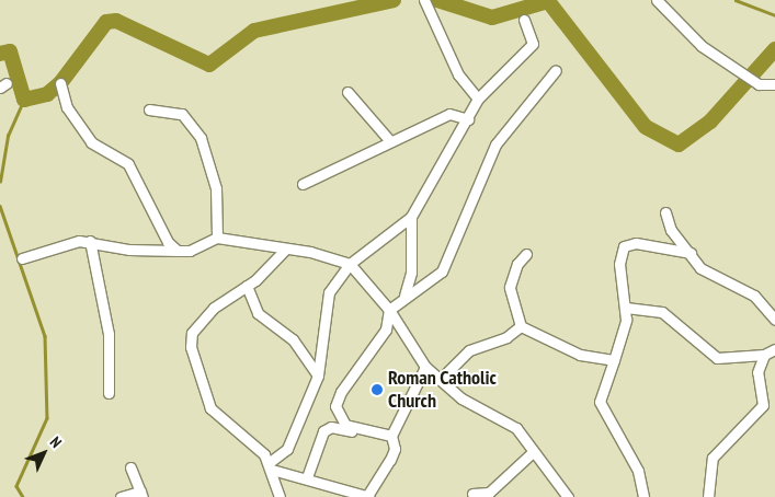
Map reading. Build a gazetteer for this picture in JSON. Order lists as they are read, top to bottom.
{
  "places": ["Roman Catholic Church"],
  "north": "top right"
}
